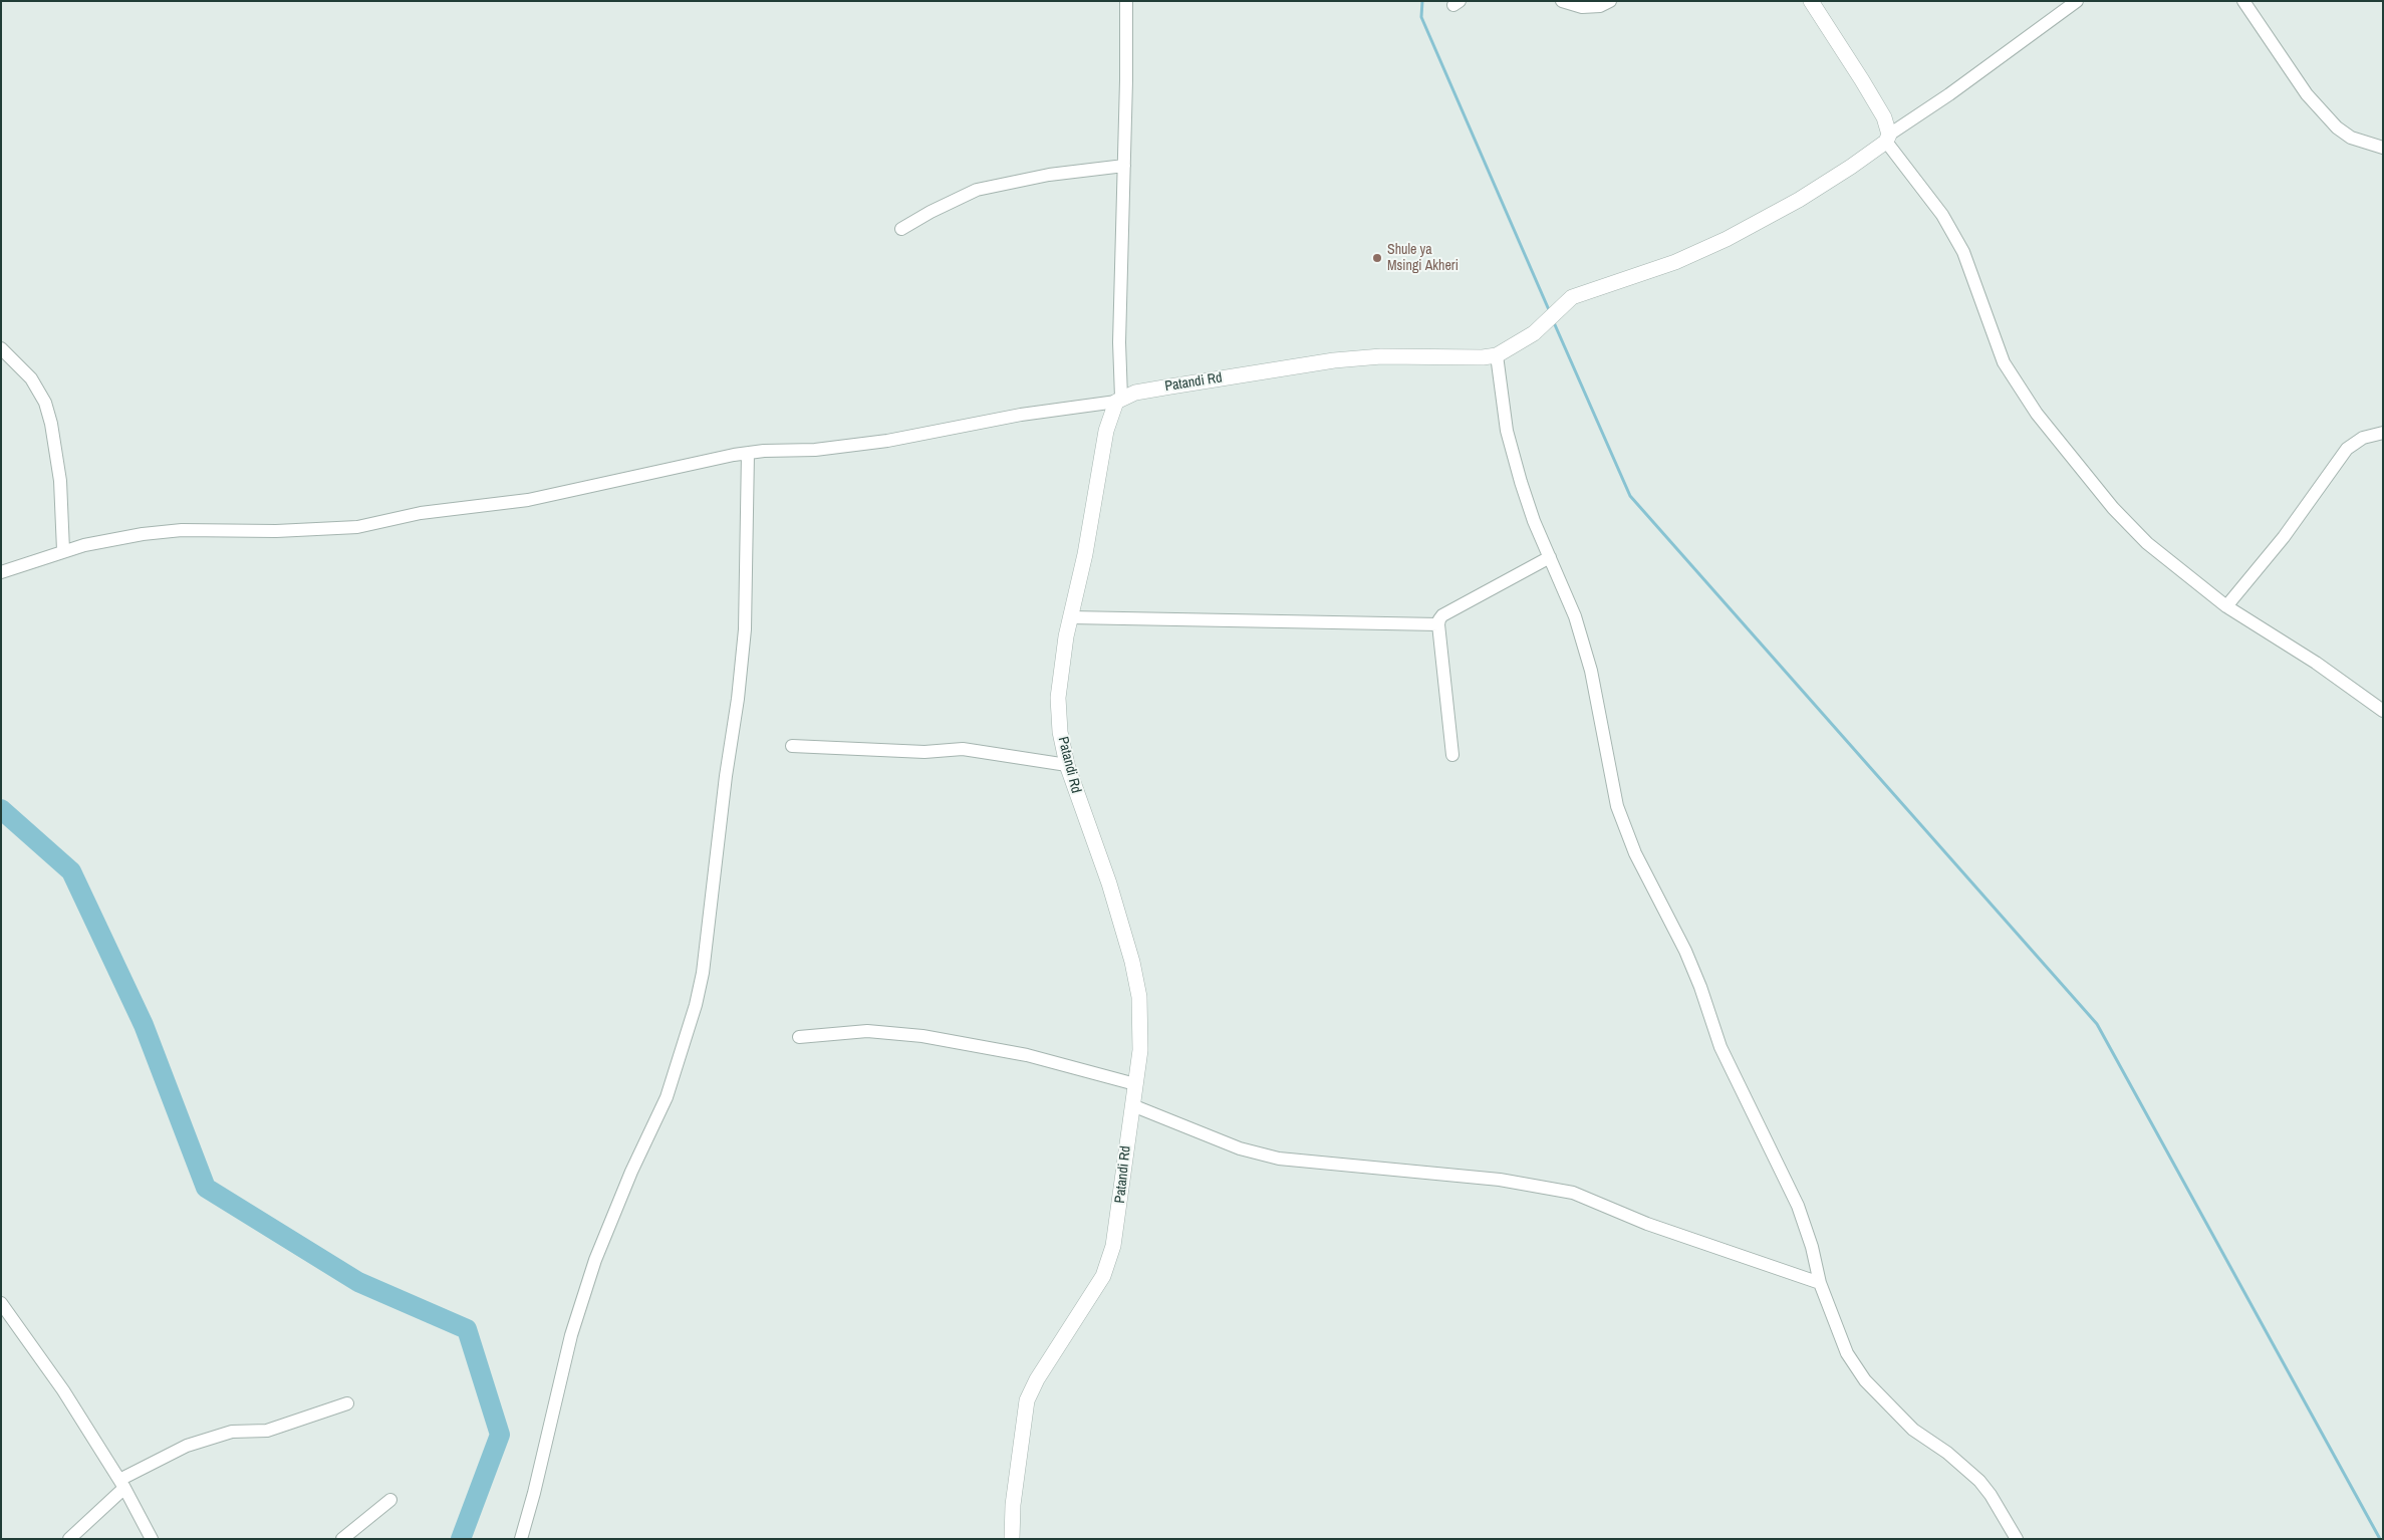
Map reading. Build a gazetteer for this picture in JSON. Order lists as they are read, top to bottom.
{
  "streets": {
    "street": ["Patandi Rd"]
  },
  "places": ["Shule ya Msingi Akheri"]
}
